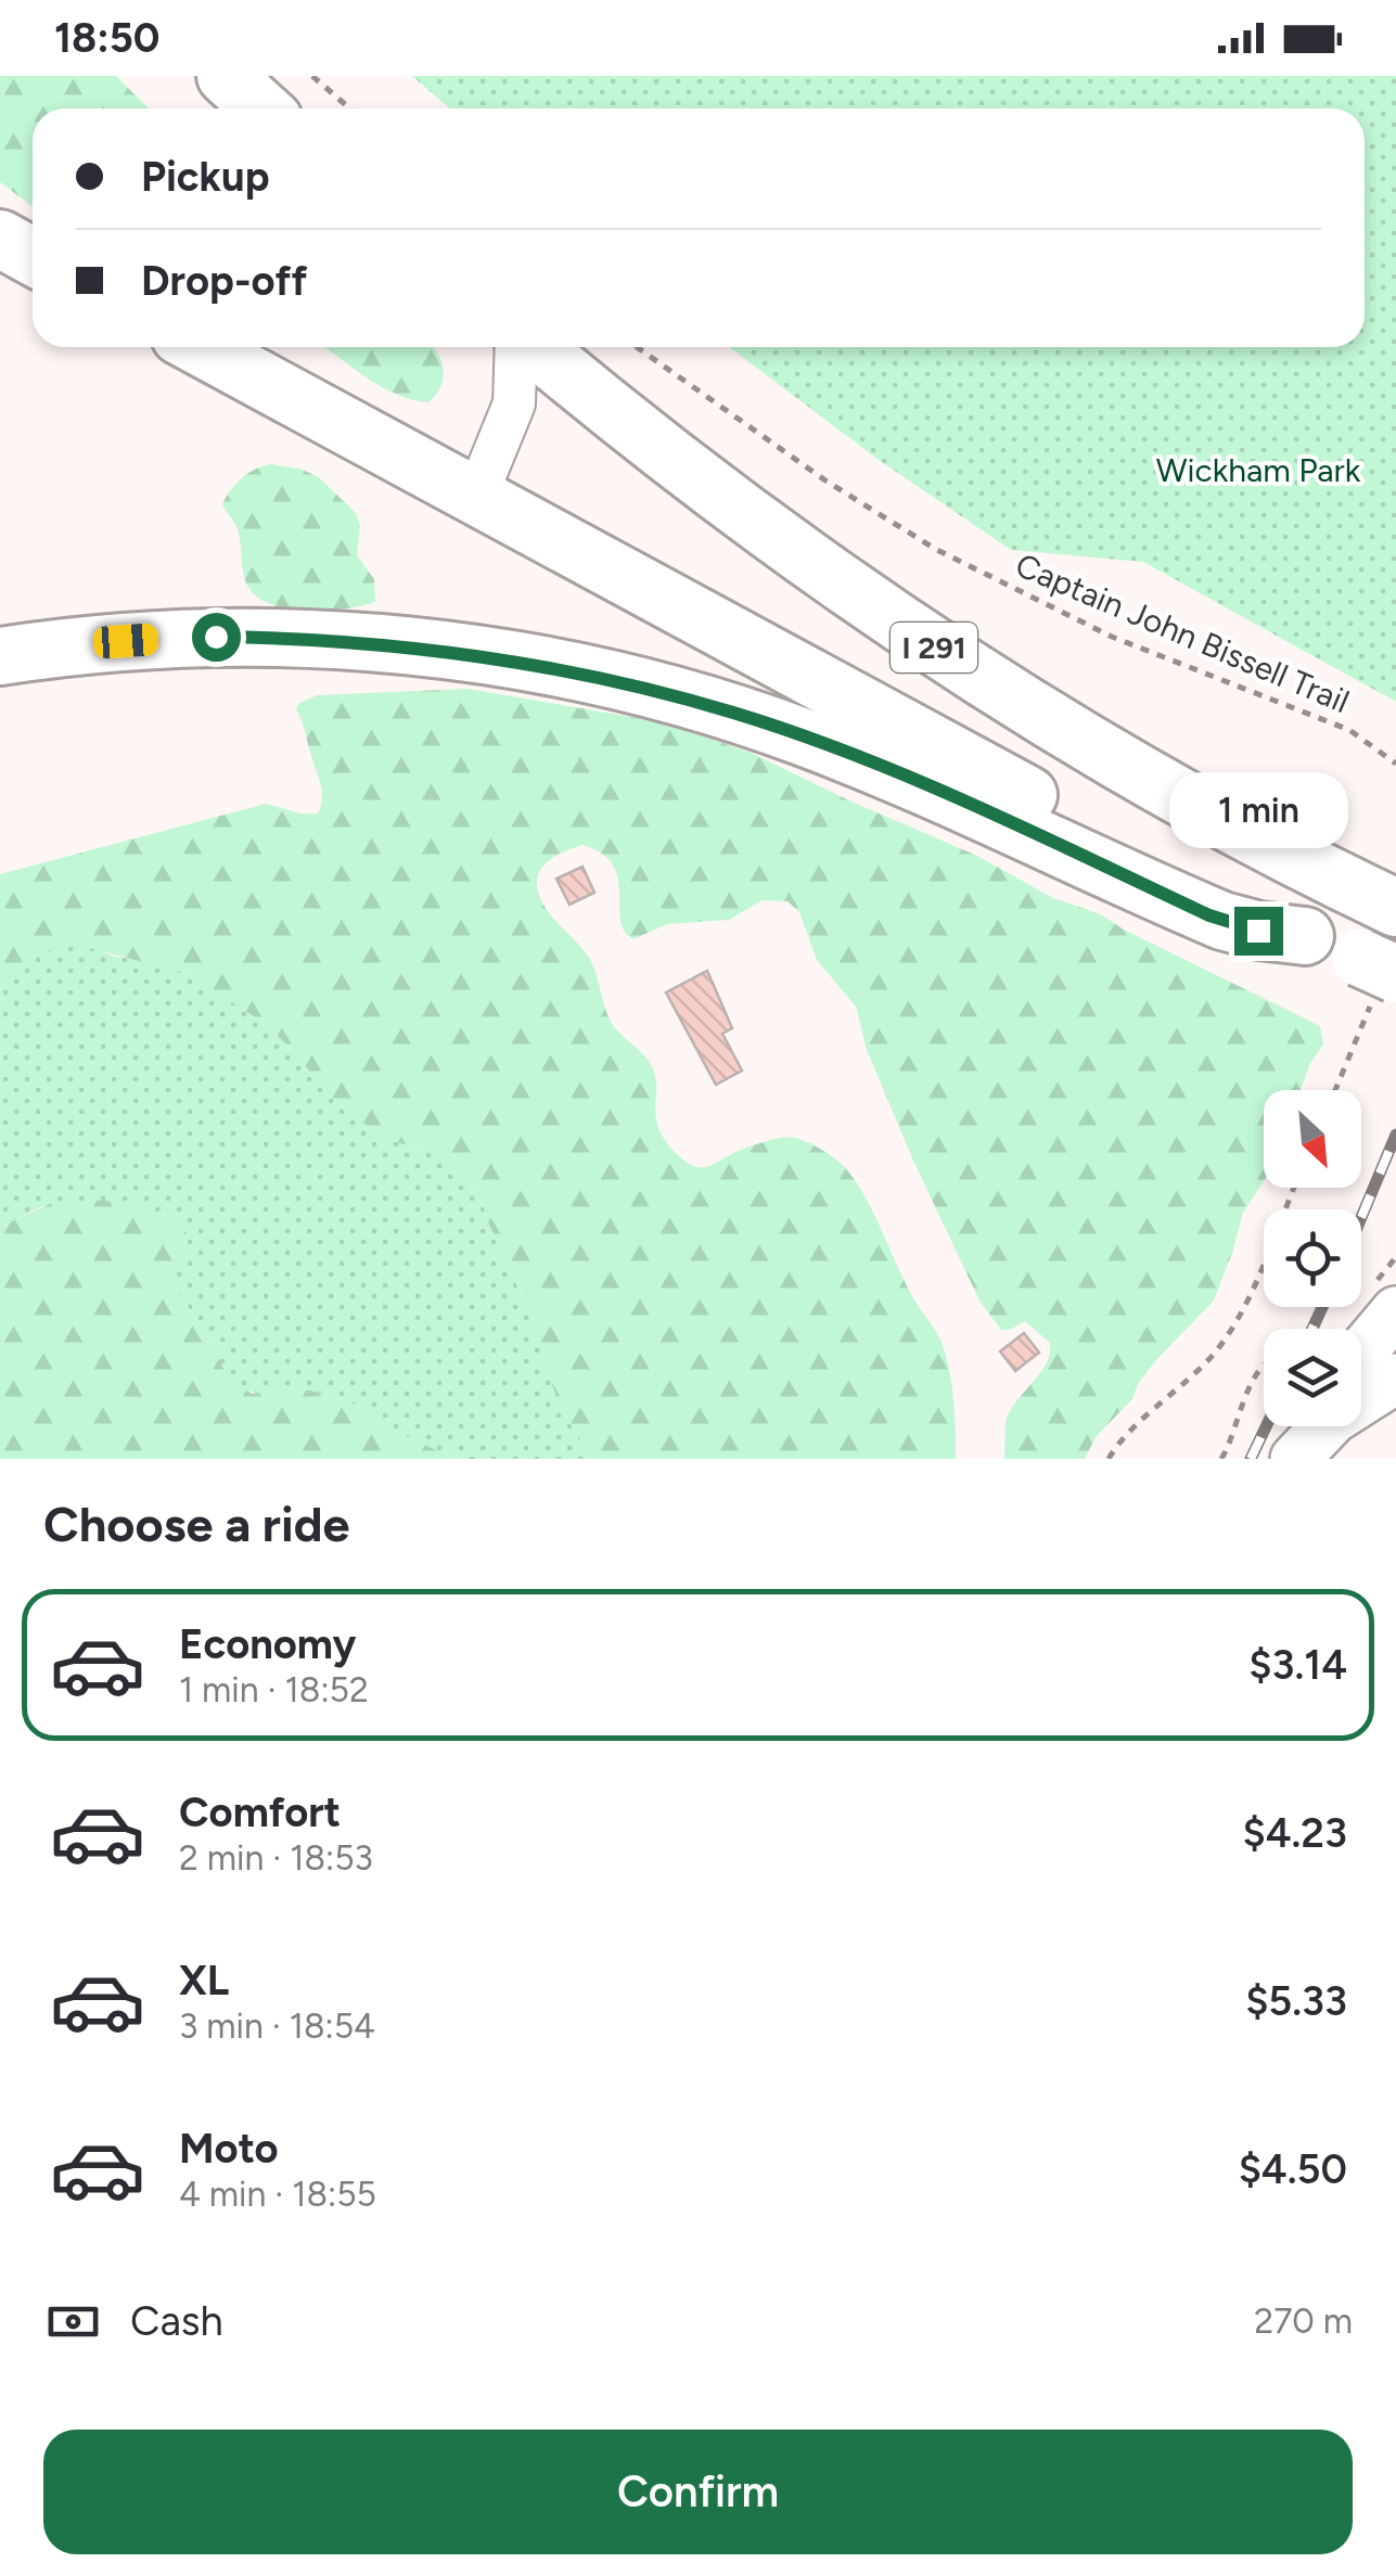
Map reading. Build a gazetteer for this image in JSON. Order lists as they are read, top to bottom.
{
  "streets": {
    "highway": ["I 291"],
    "path": ["Captain John Bissell Trail"]
  },
  "parks": ["Wickham Park"],
  "north": "bottom right",
  "page": {
    "status": "18:50",
    "banner": ["Pickup", "Drop-off"],
    "bubble": "1 min",
    "heading": "Choose a ride",
    "list": [
      {
        "name": "Economy",
        "note": "1 min · 18:52",
        "value": "$3.14"
      },
      {
        "name": "Comfort",
        "note": "2 min · 18:53",
        "value": "$4.23"
      },
      {
        "name": "XL",
        "note": "3 min · 18:54",
        "value": "$5.33"
      },
      {
        "name": "Moto",
        "note": "4 min · 18:55",
        "value": "$4.50"
      }
    ],
    "pay": ["Cash", "270 m"],
    "buttons": "Confirm"
  }
}
